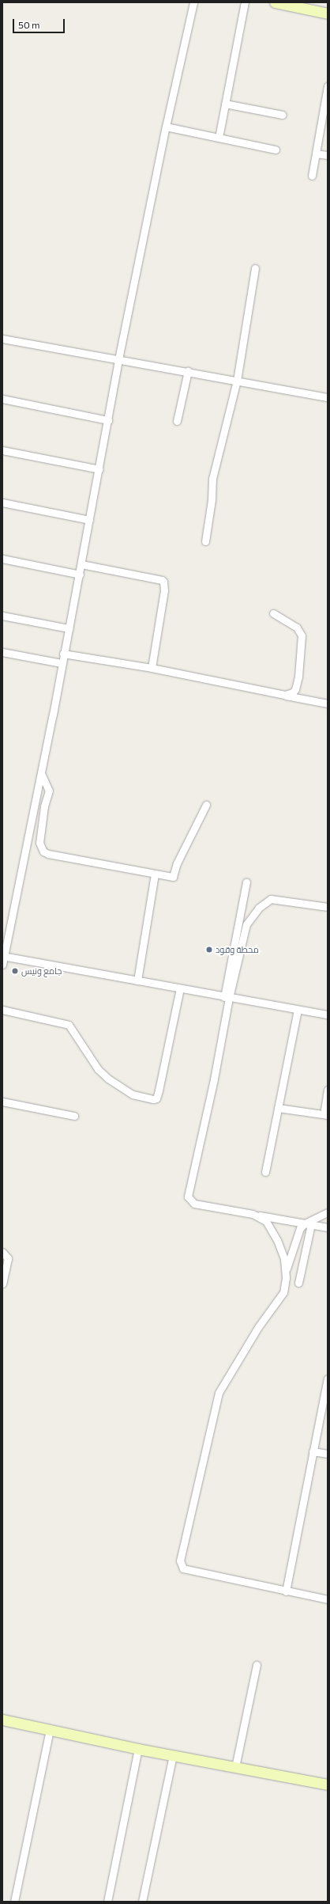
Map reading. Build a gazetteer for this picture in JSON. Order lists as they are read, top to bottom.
{
  "places": ["محطة وقود", "جامع ونيس"],
  "scale_bar": "50 m"
}
